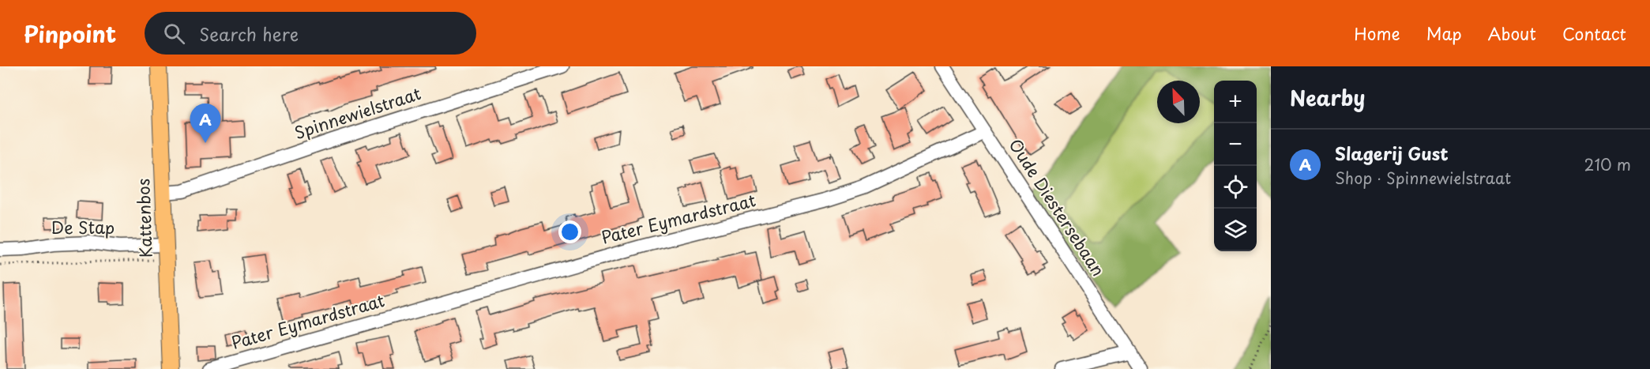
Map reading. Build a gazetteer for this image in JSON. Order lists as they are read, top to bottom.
{
  "streets": {
    "main road": ["Kattenbos"],
    "street": [
      "Spinnewielstraat",
      "Oude Diestersebaan",
      "Pater Eymardstraat",
      "De Stap"
    ]
  },
  "crossings": [
    ["Spinnewielstraat", "Kattenbos"],
    ["Oude Diestersebaan", "Pater Eymardstraat"],
    ["Kattenbos", "De Stap"]
  ],
  "north": "top left",
  "page": {
    "header": "Pinpoint",
    "search": "Search here",
    "nav": [
      "Home",
      "Map",
      "About",
      "Contact"
    ],
    "heading": "Nearby",
    "map_buttons": ["+", "−"],
    "pins": "A",
    "list": [
      {
        "mark": "A",
        "name": "Slagerij Gust",
        "note": "Shop · Spinnewielstraat",
        "value": "210 m"
      }
    ]
  }
}
